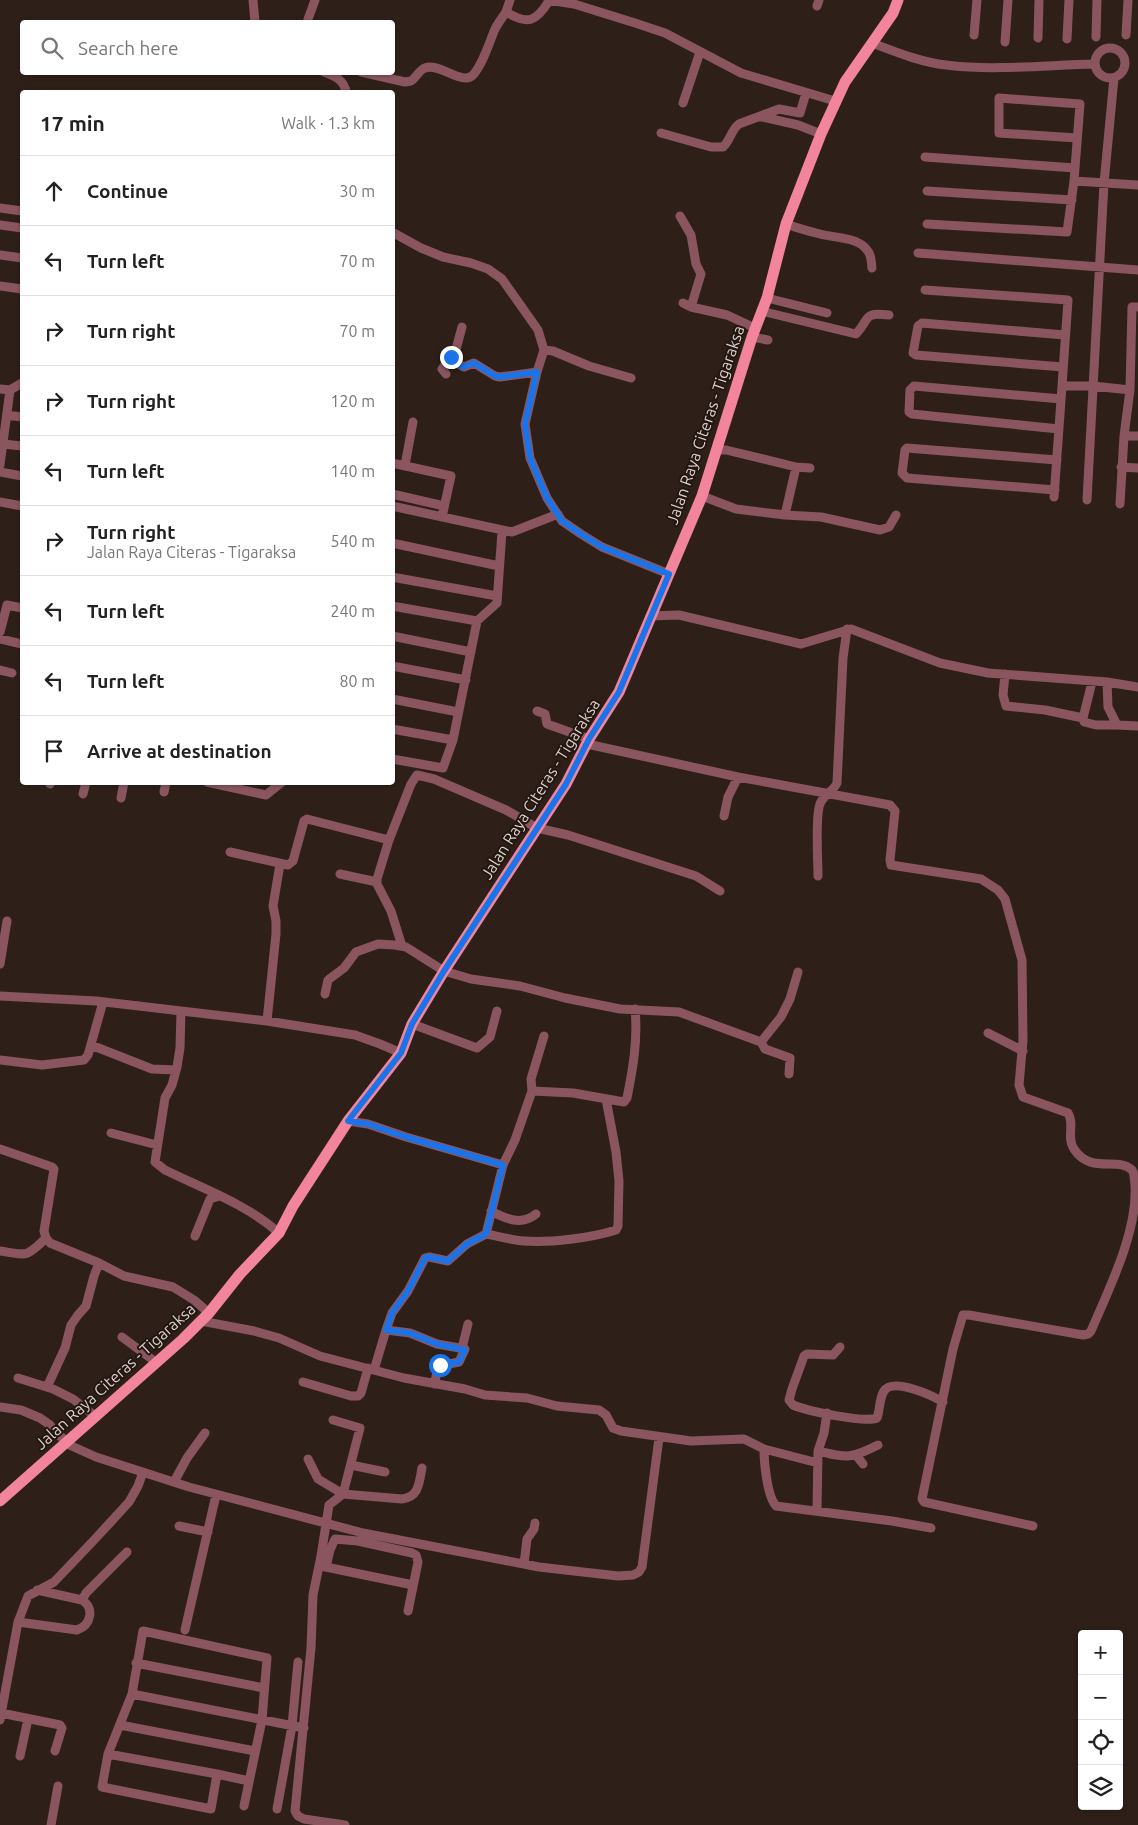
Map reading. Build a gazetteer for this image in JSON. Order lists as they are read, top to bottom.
{
  "streets": {
    "main road": ["Jalan Raya Citeras - Tigaraksa"]
  },
  "page": {
    "search": "Search here",
    "heading": ["17 min", "Walk · 1.3 km"],
    "list": [
      ["Continue", "30 m"],
      ["Turn left", "70 m"],
      ["Turn right", "70 m"],
      ["Turn right", "120 m"],
      ["Turn left", "140 m"],
      ["Turn right", "Jalan Raya Citeras - Tigaraksa", "540 m"],
      ["Turn left", "240 m"],
      ["Turn left", "80 m"],
      "Arrive at destination"
    ],
    "map_buttons": ["+", "−"]
  }
}
